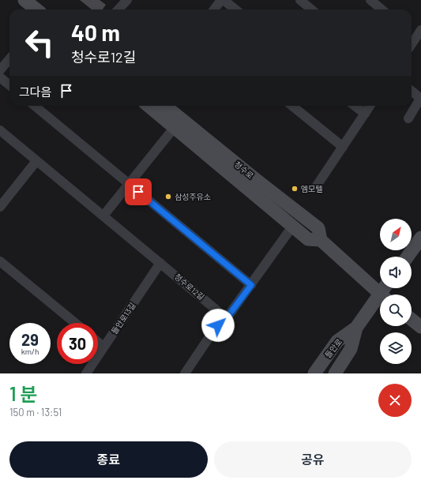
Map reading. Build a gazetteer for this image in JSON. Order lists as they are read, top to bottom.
{
  "streets": {
    "main road": ["청수로", "들안로"],
    "street": ["청수로12길", "들안로13길"]
  },
  "crossings": [
    ["청수로12길", "들안로13길"]
  ],
  "places": ["엠모텔", "삼성주유소"],
  "north": "top right",
  "page": {
    "turn": ["40 m", "청수로12길"],
    "then": "그다음",
    "speed": "29 km/h",
    "limit": "30",
    "heading": ["1 분", "150 m · 13:51"],
    "buttons": ["종료", "공유"]
  }
}
